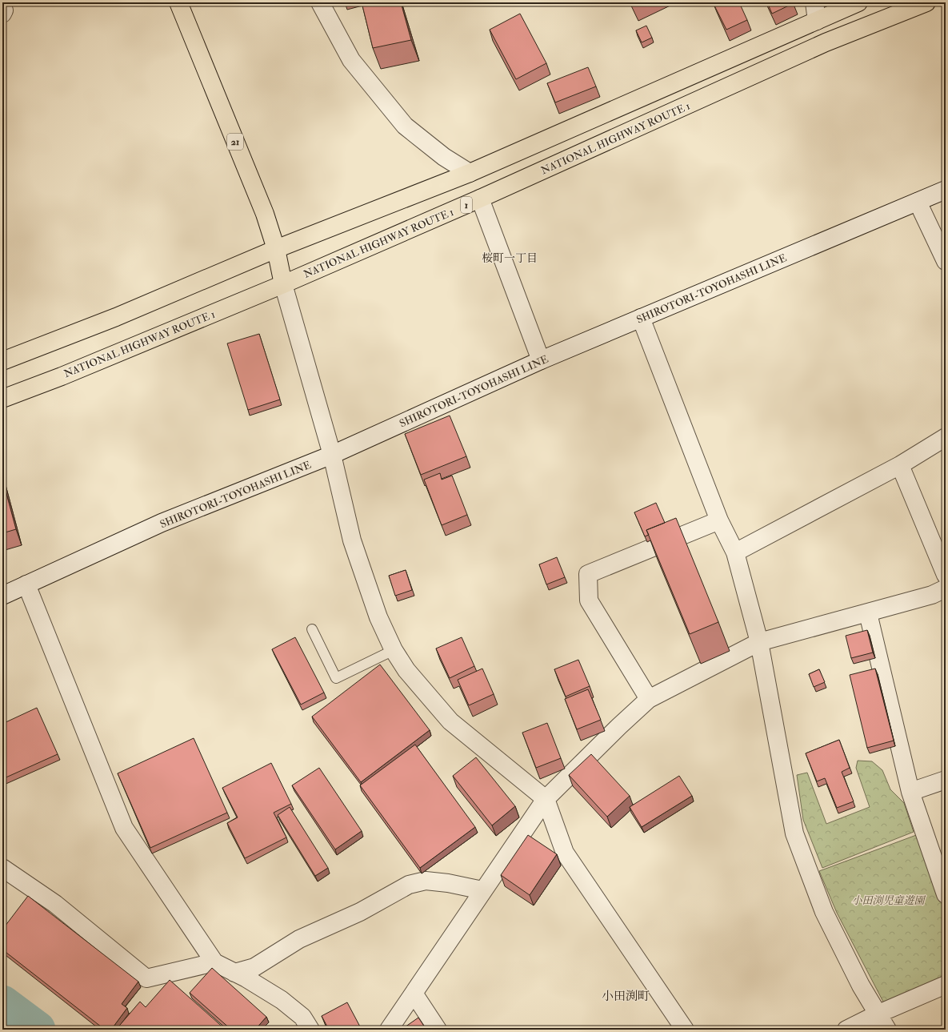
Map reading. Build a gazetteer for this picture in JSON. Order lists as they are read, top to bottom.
{
  "streets": {
    "main road": ["NATIONAL HIGHWAY ROUTE 1", "21", "1"],
    "street": ["SHIROTORI-TOYOHASHI LINE"]
  },
  "crossings": [
    ["NATIONAL HIGHWAY ROUTE 1", "21"]
  ],
  "districts": ["桜町一丁目", "小田渕町"],
  "parks": ["小田渕児童遊園"]
}
